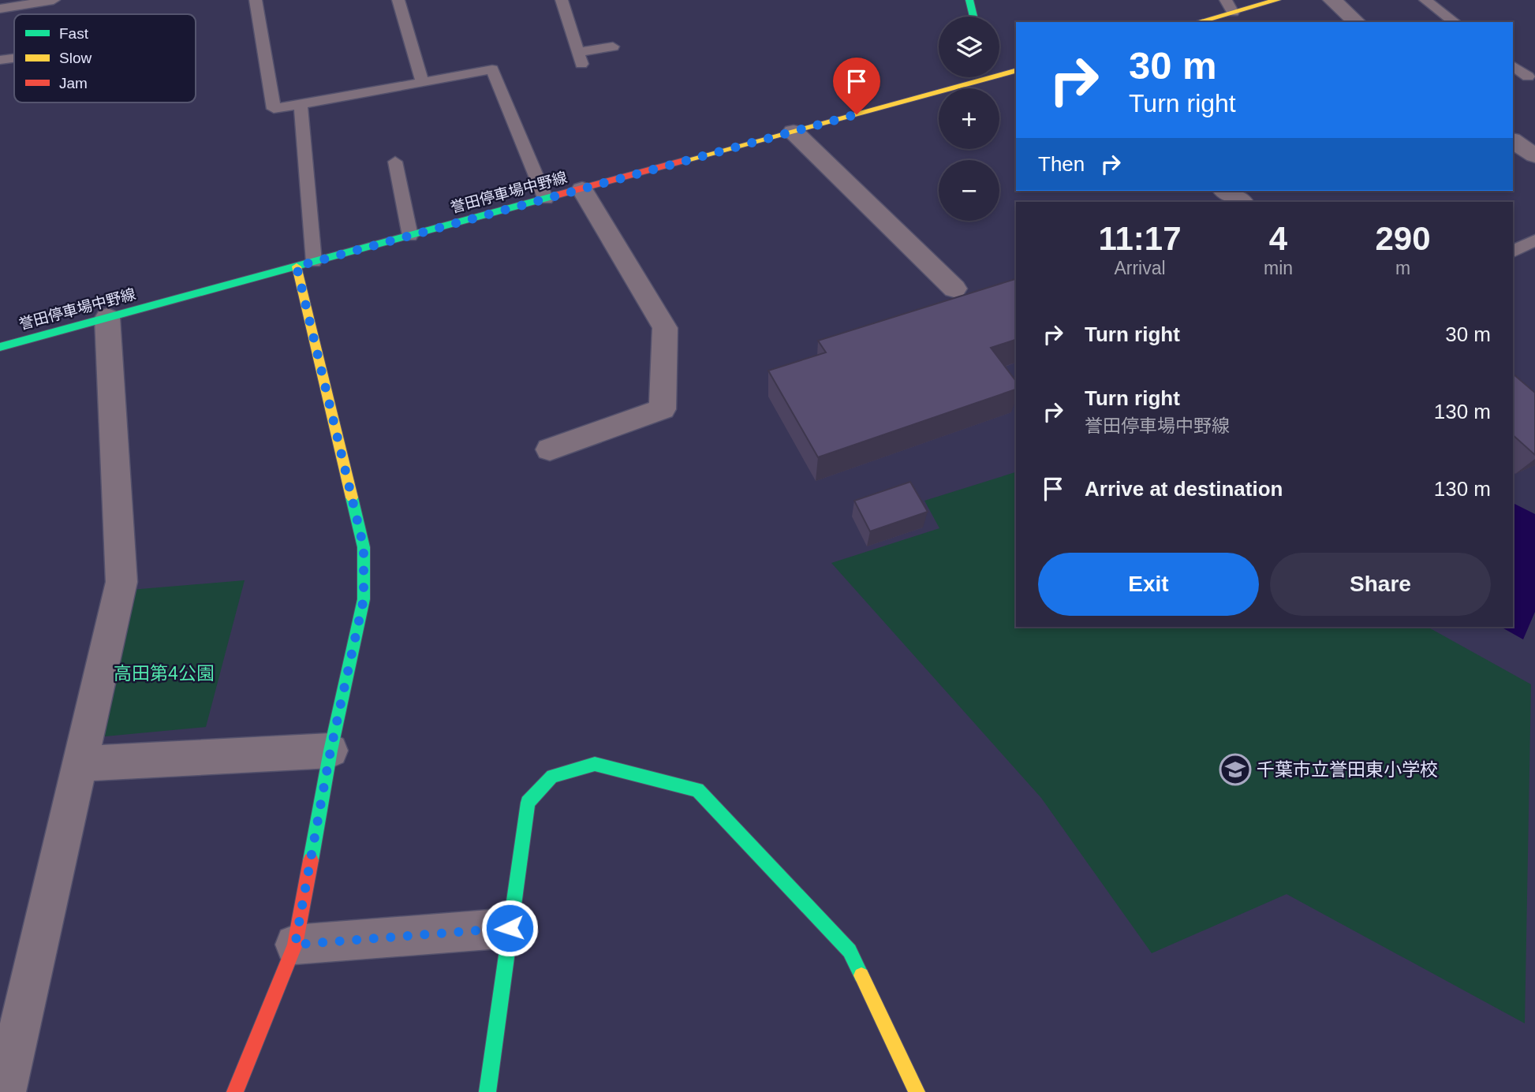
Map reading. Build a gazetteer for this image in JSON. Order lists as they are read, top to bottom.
{
  "streets": {
    "street": ["誉田停車場中野線"]
  },
  "parks": ["高田第4公園"],
  "places": {
    "school or university": ["千葉市立誉田東小学校"]
  },
  "legend": ["Fast", "Slow", "Jam"],
  "page": {
    "map_buttons": ["+", "−"],
    "turn": ["30 m", "Turn right"],
    "then": "Then",
    "eta": [
      "11:17",
      "Arrival",
      "4",
      "min",
      "290",
      "m"
    ],
    "list": [
      {
        "name": "Turn right",
        "value": "30 m"
      },
      {
        "name": "Turn right",
        "note": "誉田停車場中野線",
        "value": "130 m"
      },
      {
        "name": "Arrive at destination",
        "value": "130 m"
      }
    ],
    "buttons": ["Exit", "Share"]
  }
}
